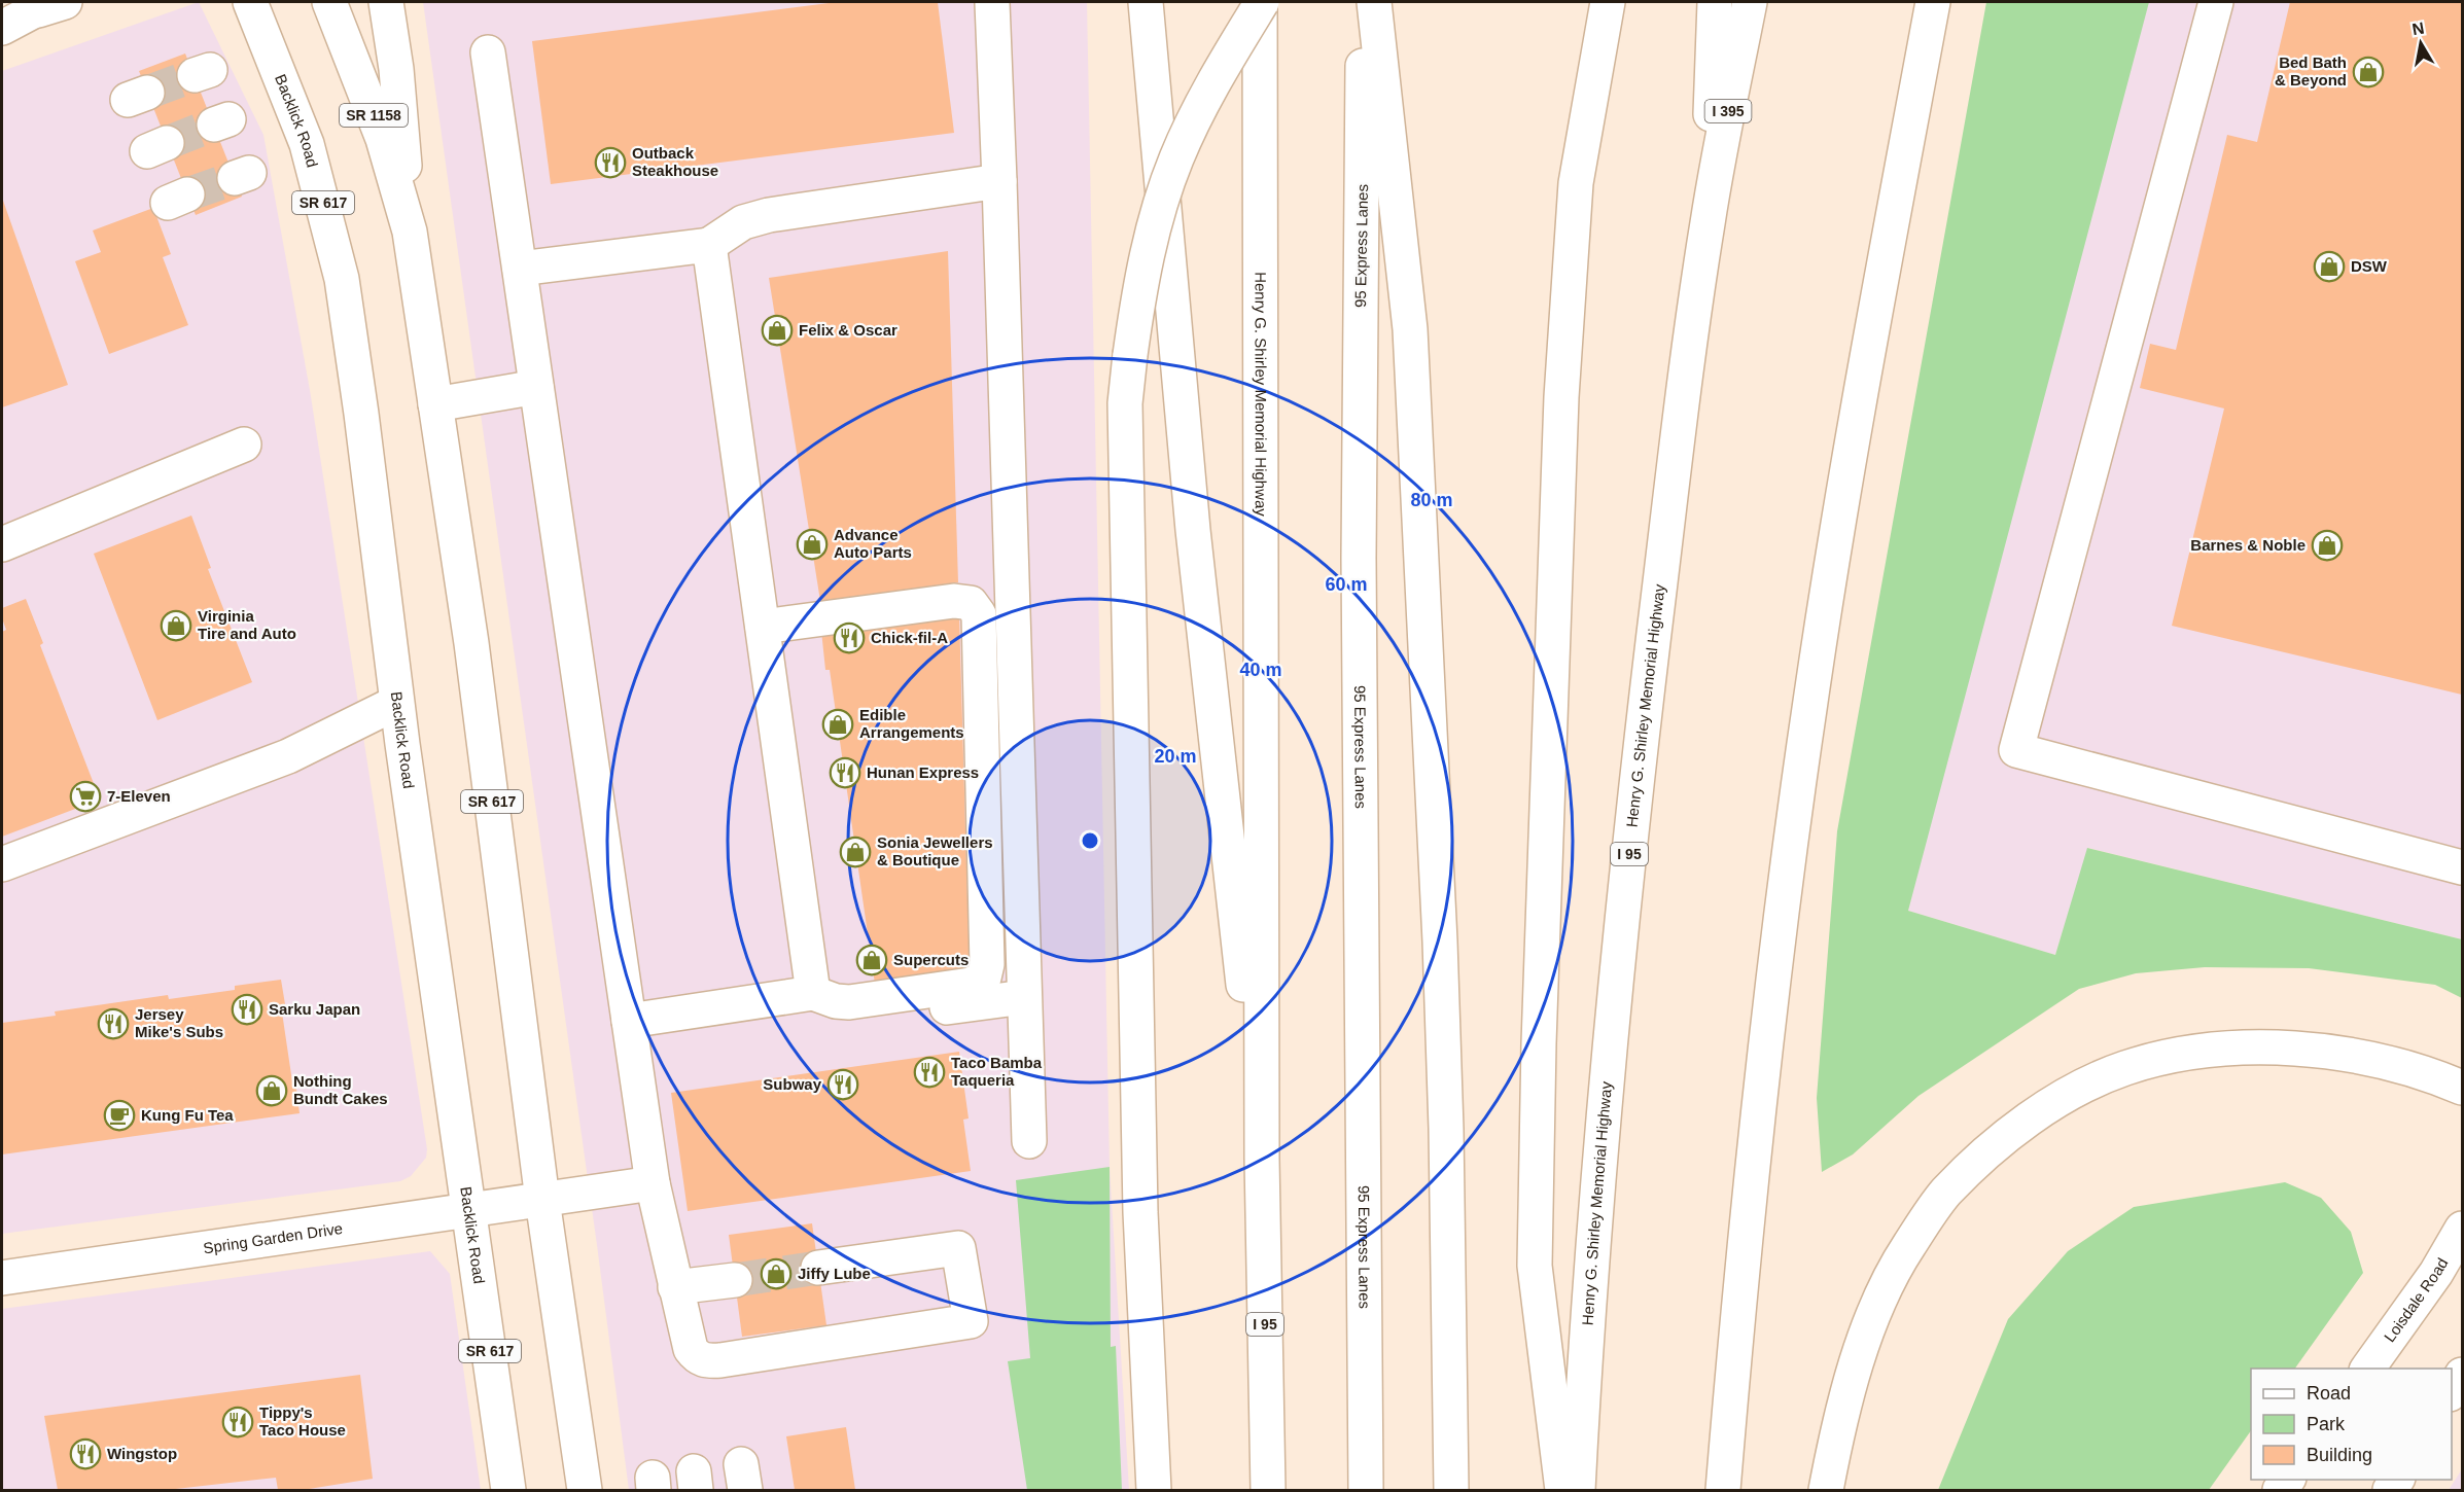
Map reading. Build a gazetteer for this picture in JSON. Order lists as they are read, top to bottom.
{
  "streets": {
    "main road": [
      "I 395",
      "SR 1158",
      "Backlick Road",
      "SR 617",
      "95 Express Lanes",
      "Henry G. Shirley Memorial Highway",
      "I 95",
      "Spring Garden Drive",
      "Loisdale Road"
    ]
  },
  "crossings": [
    ["SR 1158", "SR 617"],
    ["Backlick Road", "Spring Garden Drive"],
    ["SR 617", "Spring Garden Drive"],
    ["Henry G. Shirley Memorial Highway", "I 95"]
  ],
  "places": {
    "shop": [
      "Bed Bath & Beyond",
      "DSW",
      "Felix & Oscar",
      "Advance Auto Parts",
      "Barnes & Noble",
      "Virginia Tire and Auto",
      "Edible Arrangements",
      "Sonia Jewellers & Boutique",
      "Supercuts",
      "Nothing Bundt Cakes",
      "Jiffy Lube"
    ],
    "restaurant": [
      "Outback Steakhouse",
      "Chick-fil-A",
      "Hunan Express",
      "Sarku Japan",
      "Jersey Mike's Subs",
      "Taco Bamba Taqueria",
      "Subway",
      "Tippy's Taco House",
      "Wingstop"
    ],
    "supermarket": ["7-Eleven"],
    "cafe": ["Kung Fu Tea"]
  },
  "legend": ["Road", "Park", "Building"],
  "north": "top",
  "rings": [
    "80 m",
    "60 m",
    "40 m",
    "20 m"
  ]
}
